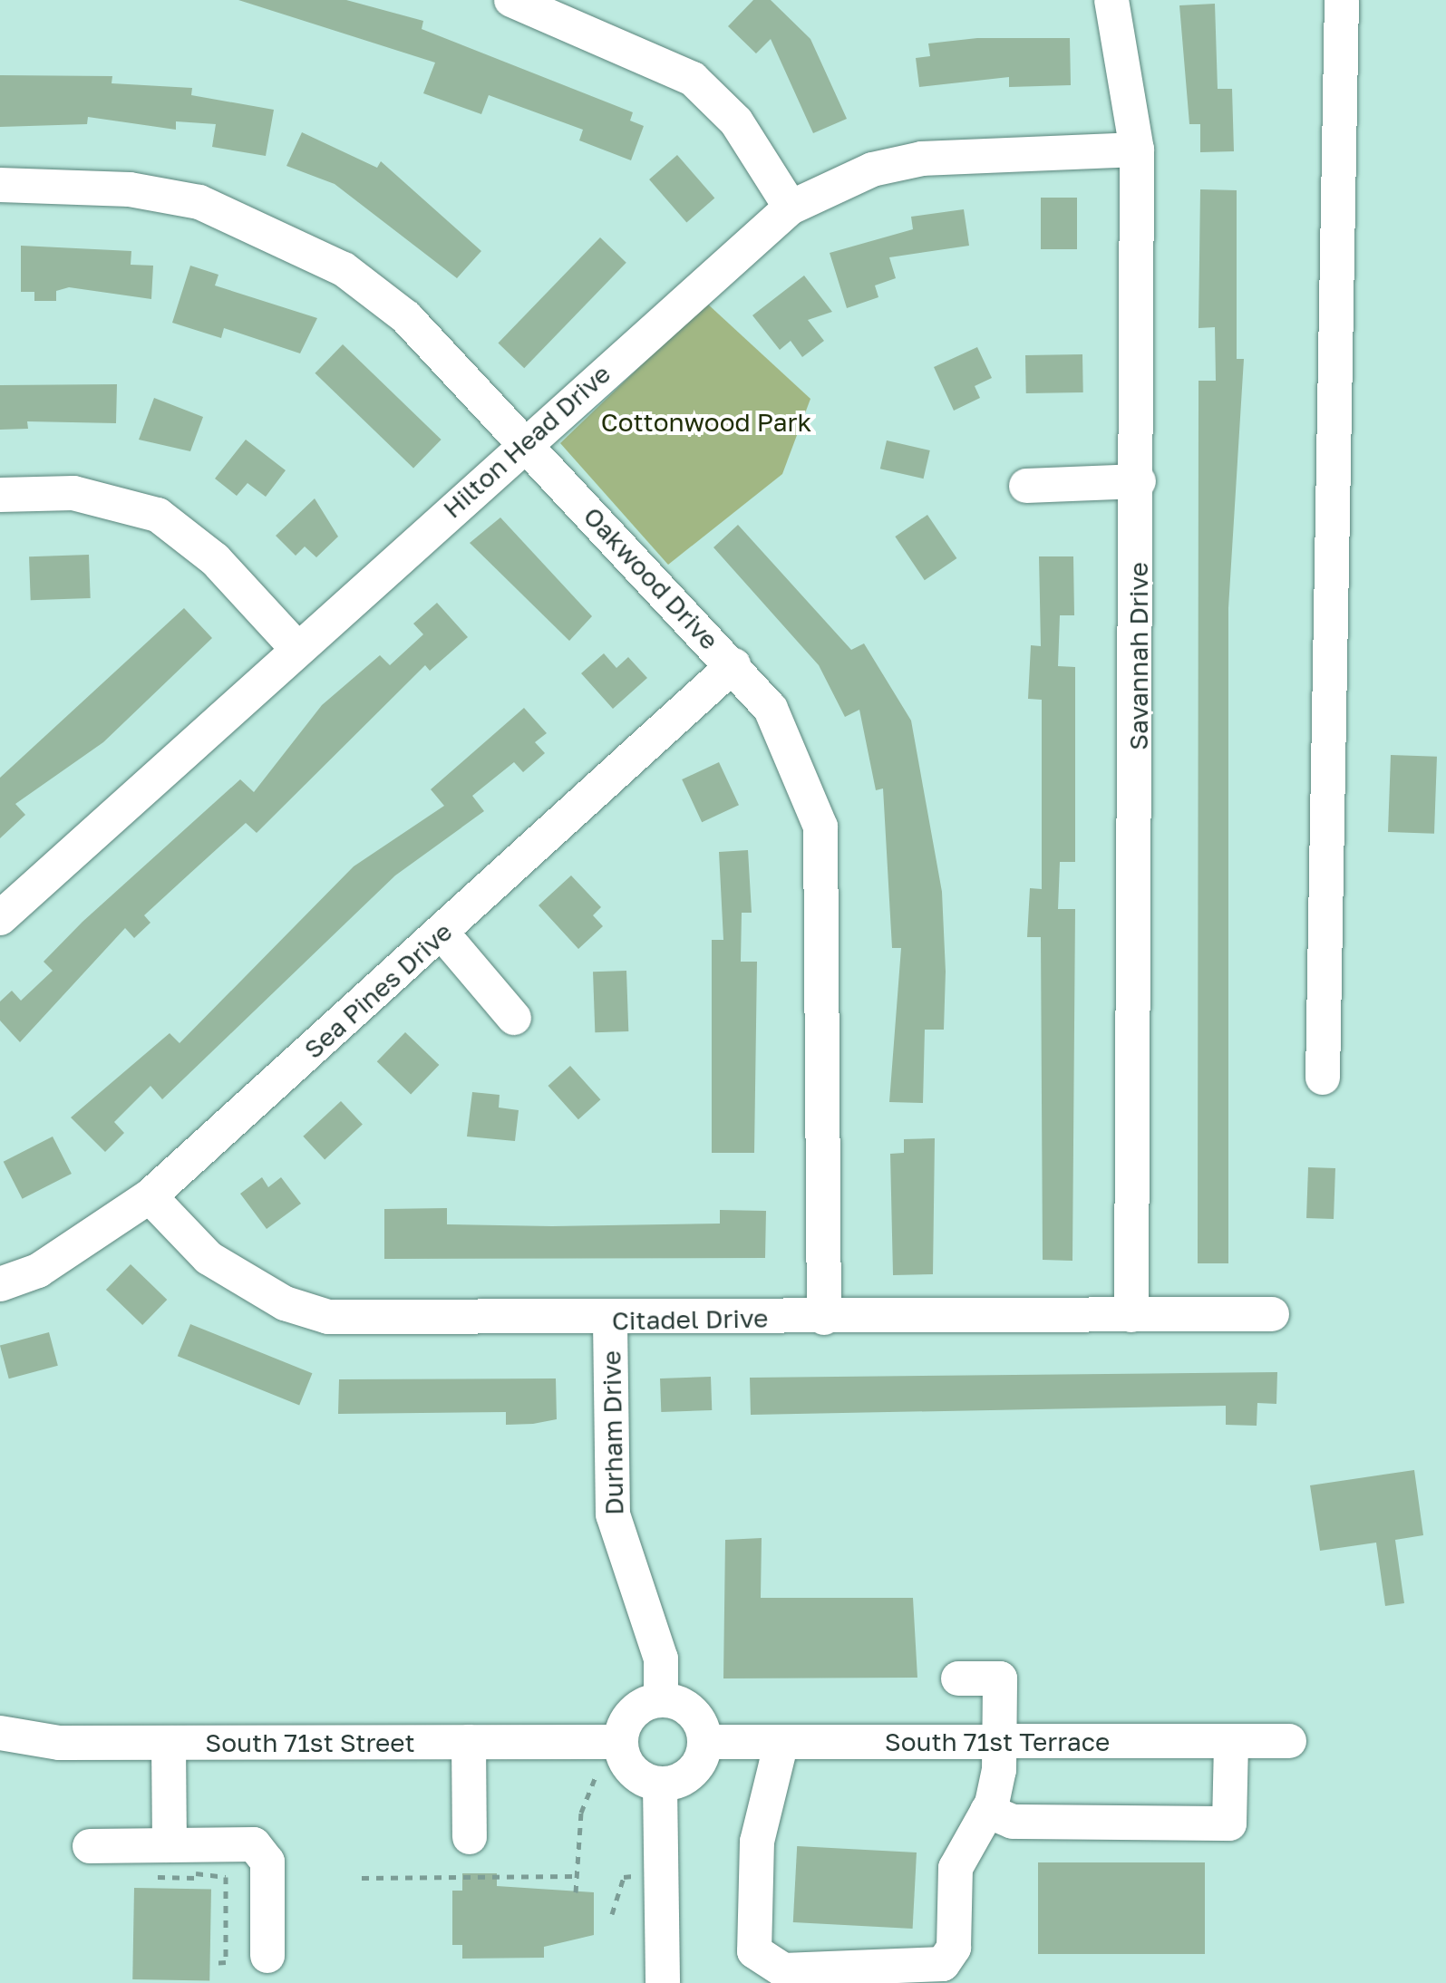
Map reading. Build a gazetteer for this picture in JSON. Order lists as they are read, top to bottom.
{
  "streets": {
    "street": [
      "Hilton Head Drive",
      "Oakwood Drive",
      "Savannah Drive",
      "Sea Pines Drive",
      "Citadel Drive",
      "Durham Drive",
      "South 71st Terrace",
      "South 71st Street"
    ]
  },
  "crossings": [
    ["Hilton Head Drive", "Oakwood Drive"],
    ["Hilton Head Drive", "Savannah Drive"],
    ["Oakwood Drive", "Sea Pines Drive"],
    ["Oakwood Drive", "Citadel Drive"],
    ["Savannah Drive", "Citadel Drive"],
    ["Sea Pines Drive", "Citadel Drive"],
    ["Citadel Drive", "Durham Drive"],
    ["Durham Drive", "South 71st Terrace"],
    ["Durham Drive", "South 71st Street"],
    ["South 71st Terrace", "South 71st Street"]
  ],
  "parks": ["Cottonwood Park"]
}
